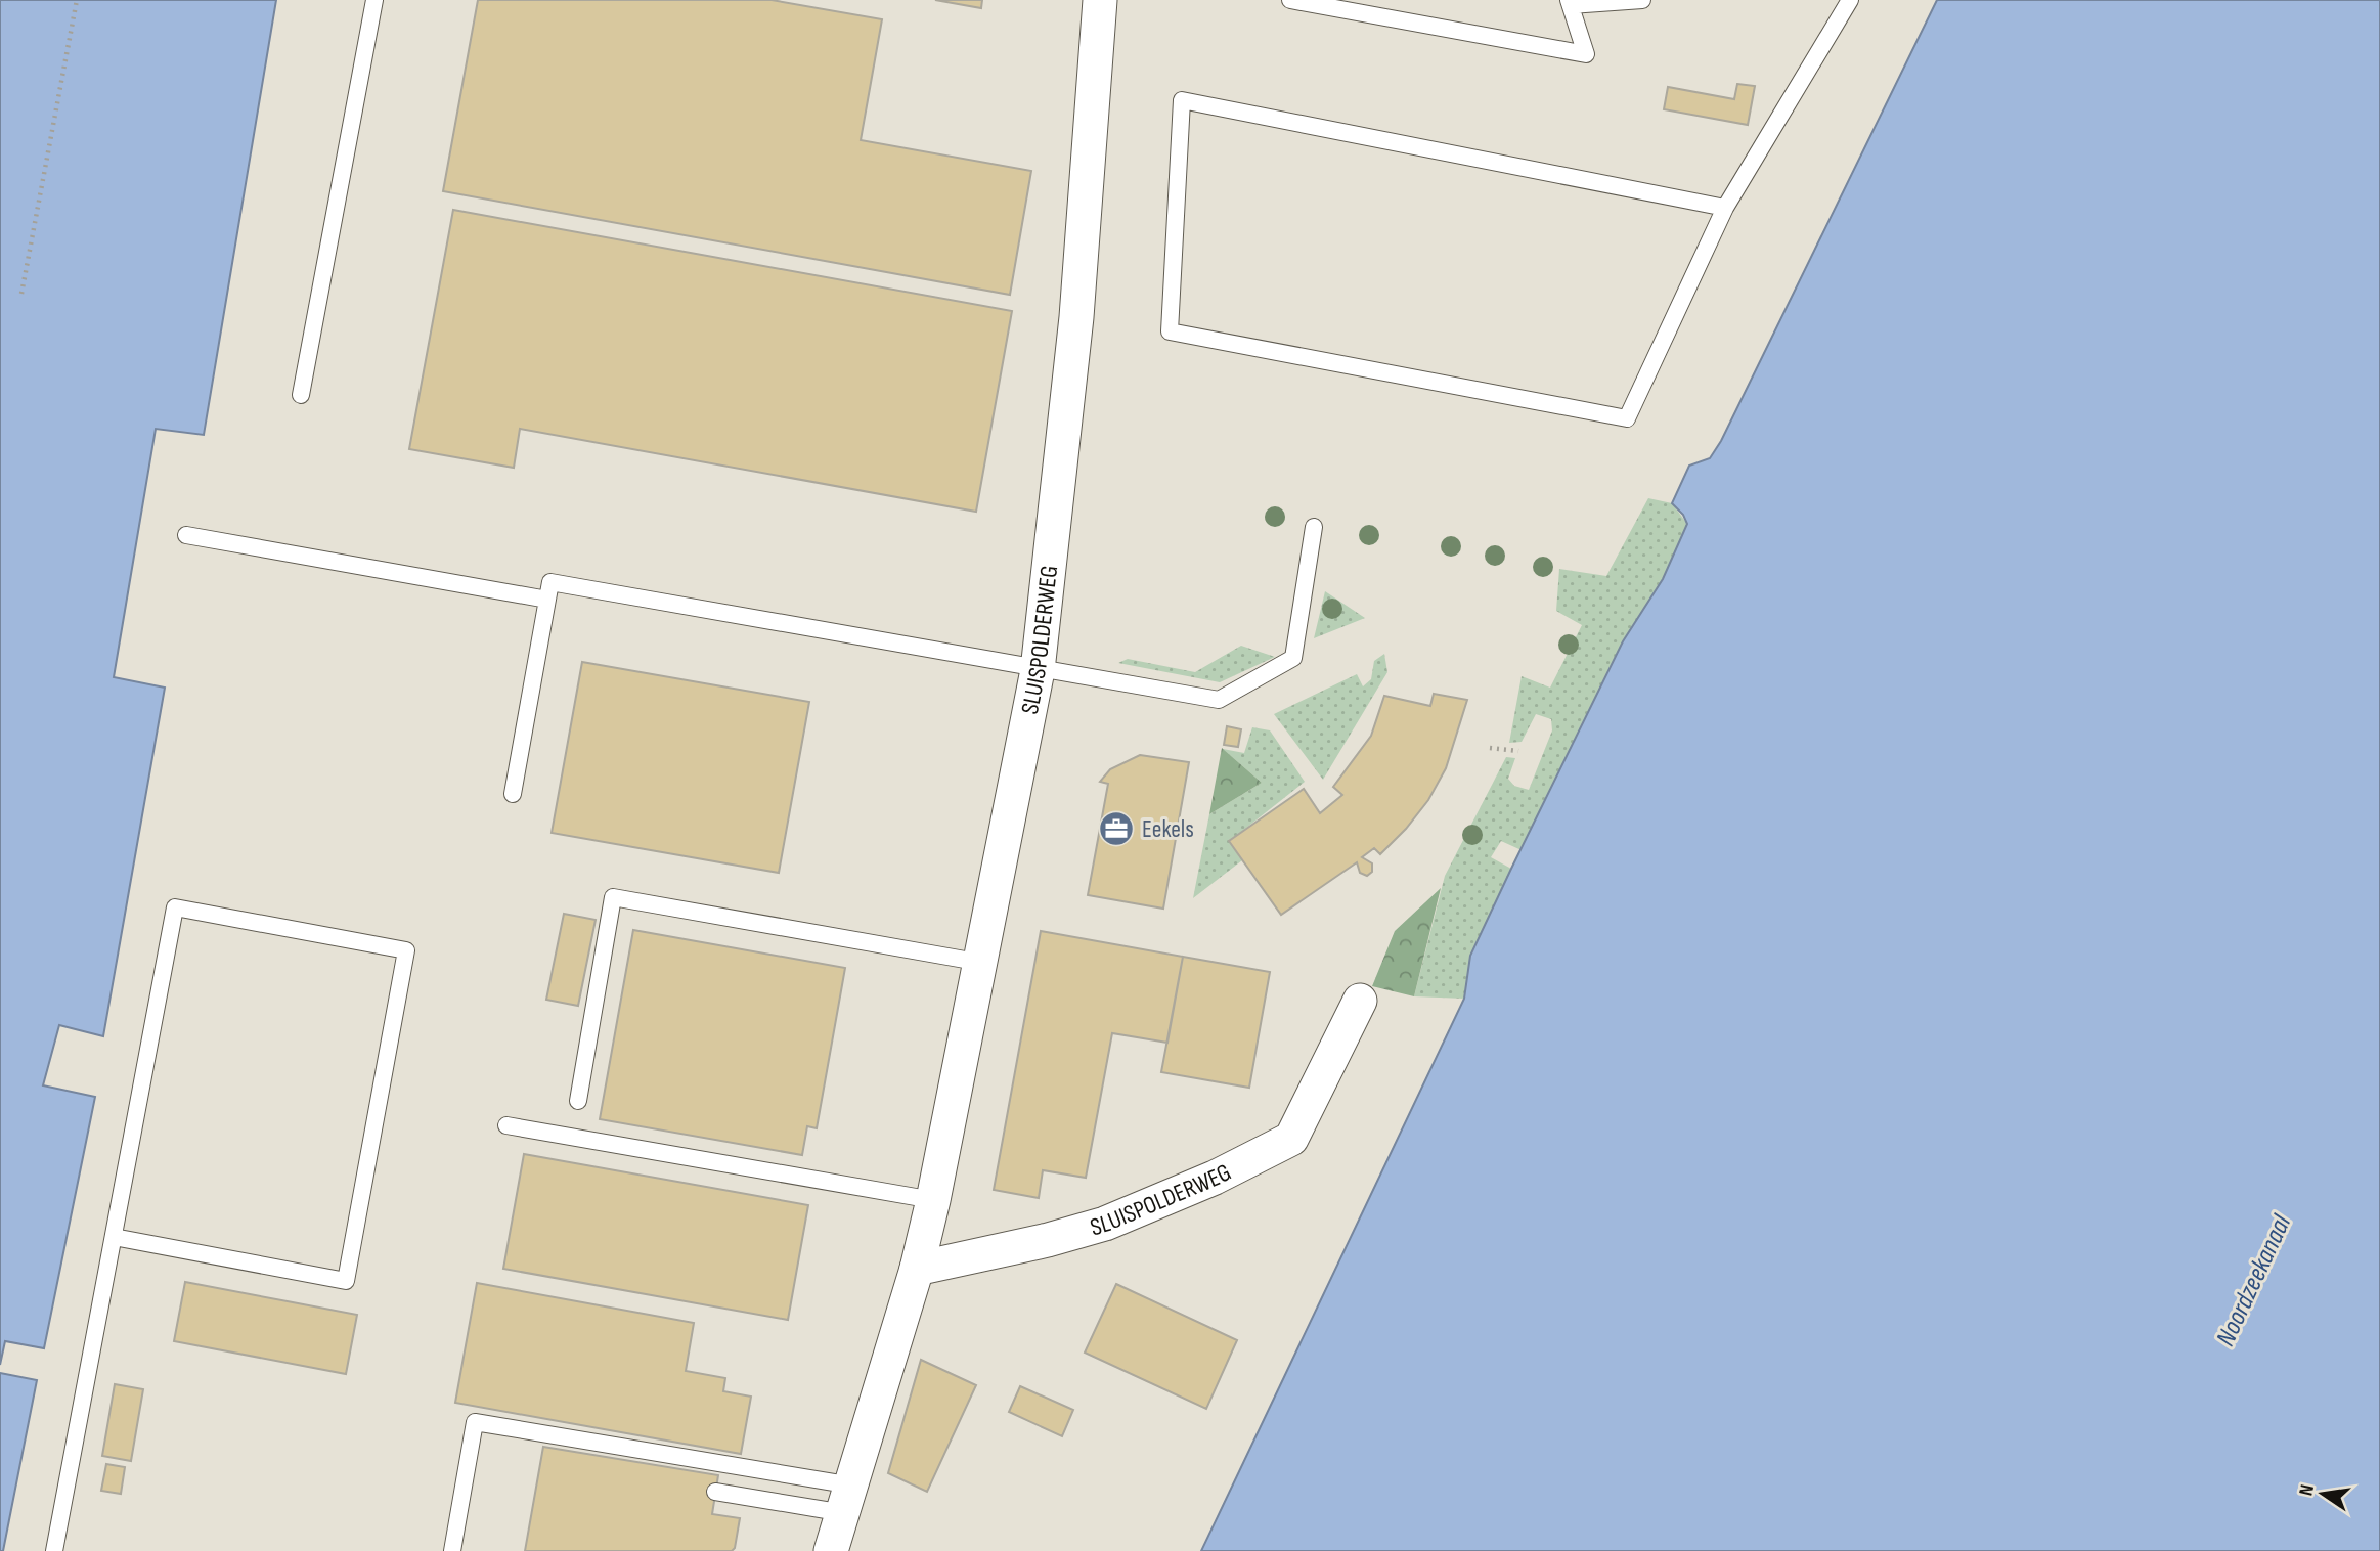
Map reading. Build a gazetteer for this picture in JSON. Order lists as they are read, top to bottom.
{
  "streets": {
    "street": ["SLUISPOLDERWEG"]
  },
  "water": ["Noordzeekanaal"],
  "places": {
    "office": ["Eekels"]
  },
  "north": "left"
}
